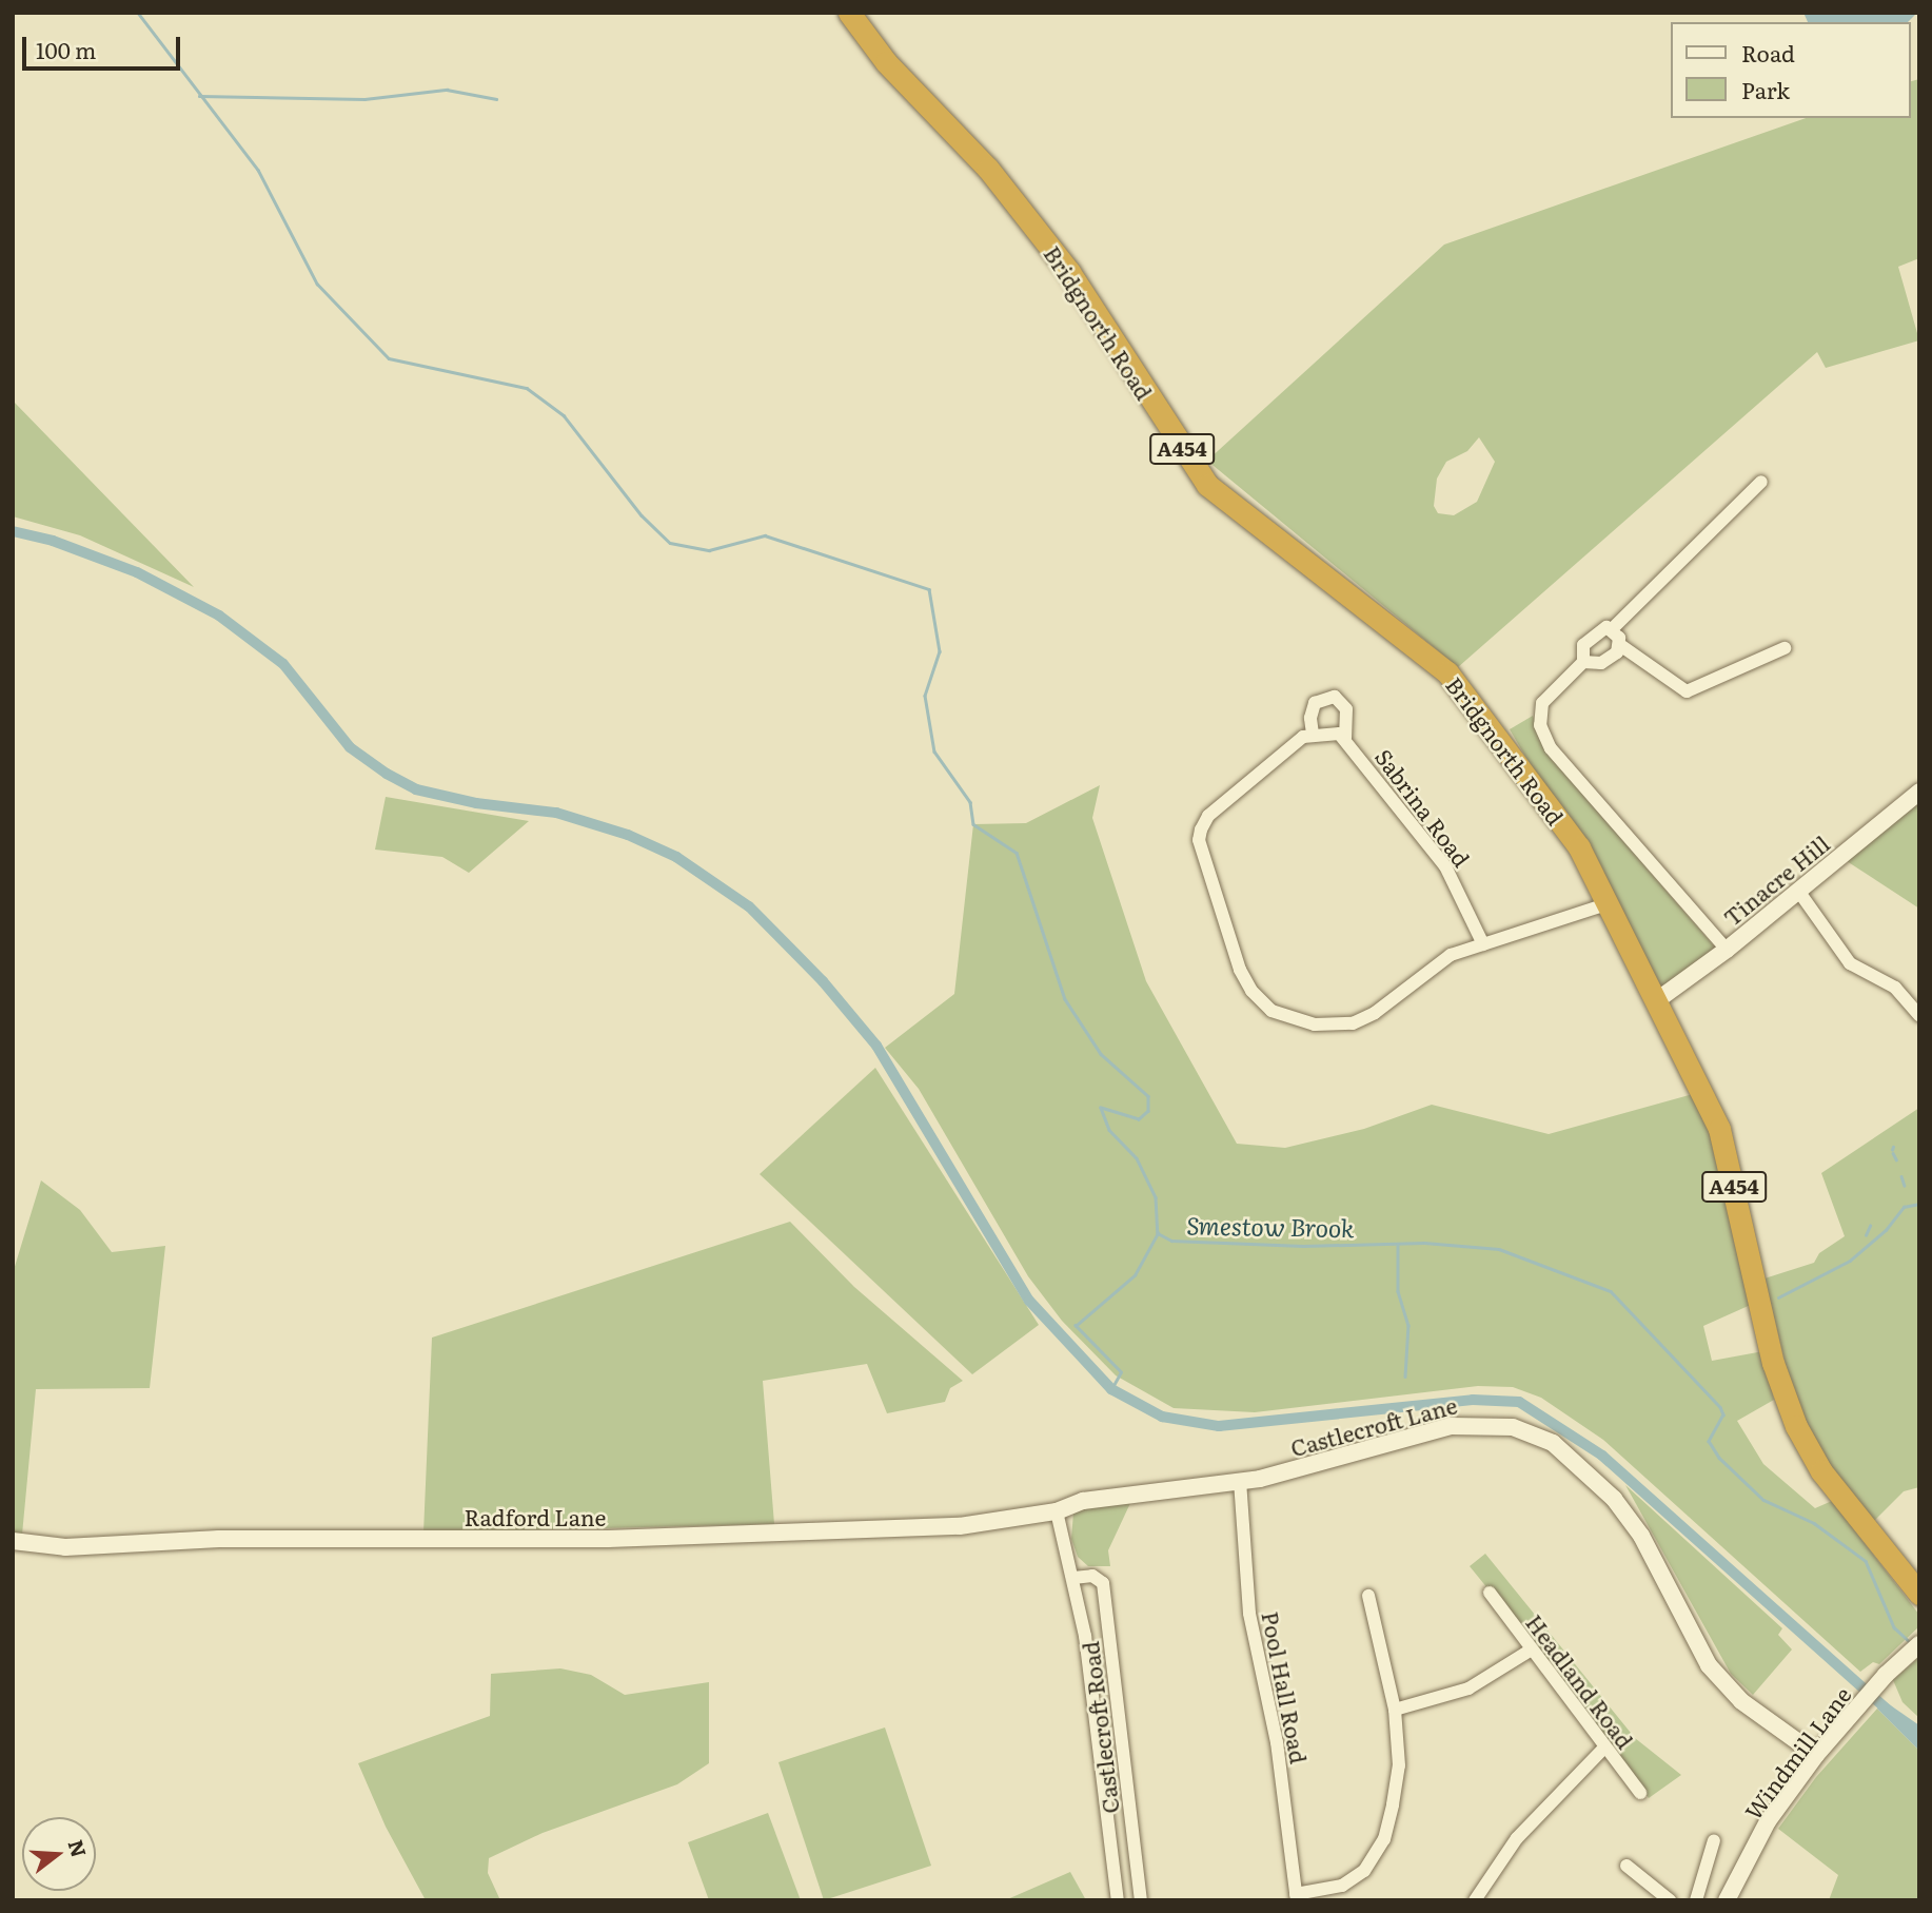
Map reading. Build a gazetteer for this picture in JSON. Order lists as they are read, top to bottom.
{
  "streets": {
    "highway": ["Bridgnorth Road", "A454"],
    "street": [
      "Sabrina Road",
      "Tinacre Hill",
      "Castlecroft Lane",
      "Radford Lane",
      "Headland Road",
      "Pool Hall Road",
      "Castlecroft Road",
      "Windmill Lane"
    ]
  },
  "crossings": [
    ["Bridgnorth Road", "Tinacre Hill"],
    ["Castlecroft Lane", "Radford Lane"],
    ["Castlecroft Lane", "Pool Hall Road"],
    ["Castlecroft Lane", "Castlecroft Road"],
    ["Castlecroft Lane", "Windmill Lane"],
    ["Radford Lane", "Castlecroft Road"]
  ],
  "water": ["Smestow Brook"],
  "legend": ["Road", "Park"],
  "scale_bar": "100 m",
  "north": "right"
}
